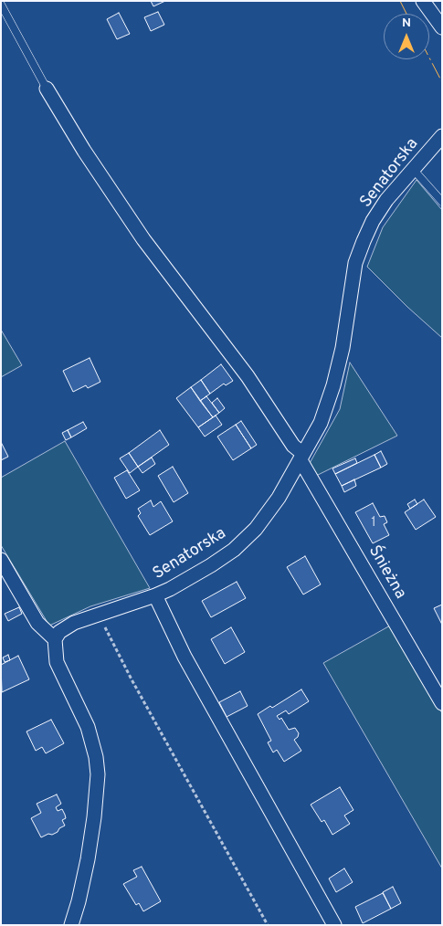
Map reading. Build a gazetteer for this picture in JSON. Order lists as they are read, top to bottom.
{
  "streets": {
    "street": ["Senatorska", "Śnieżna"]
  },
  "crossings": [
    ["Senatorska", "Śnieżna"]
  ],
  "house_numbers": ["1"],
  "north": "top"
}
